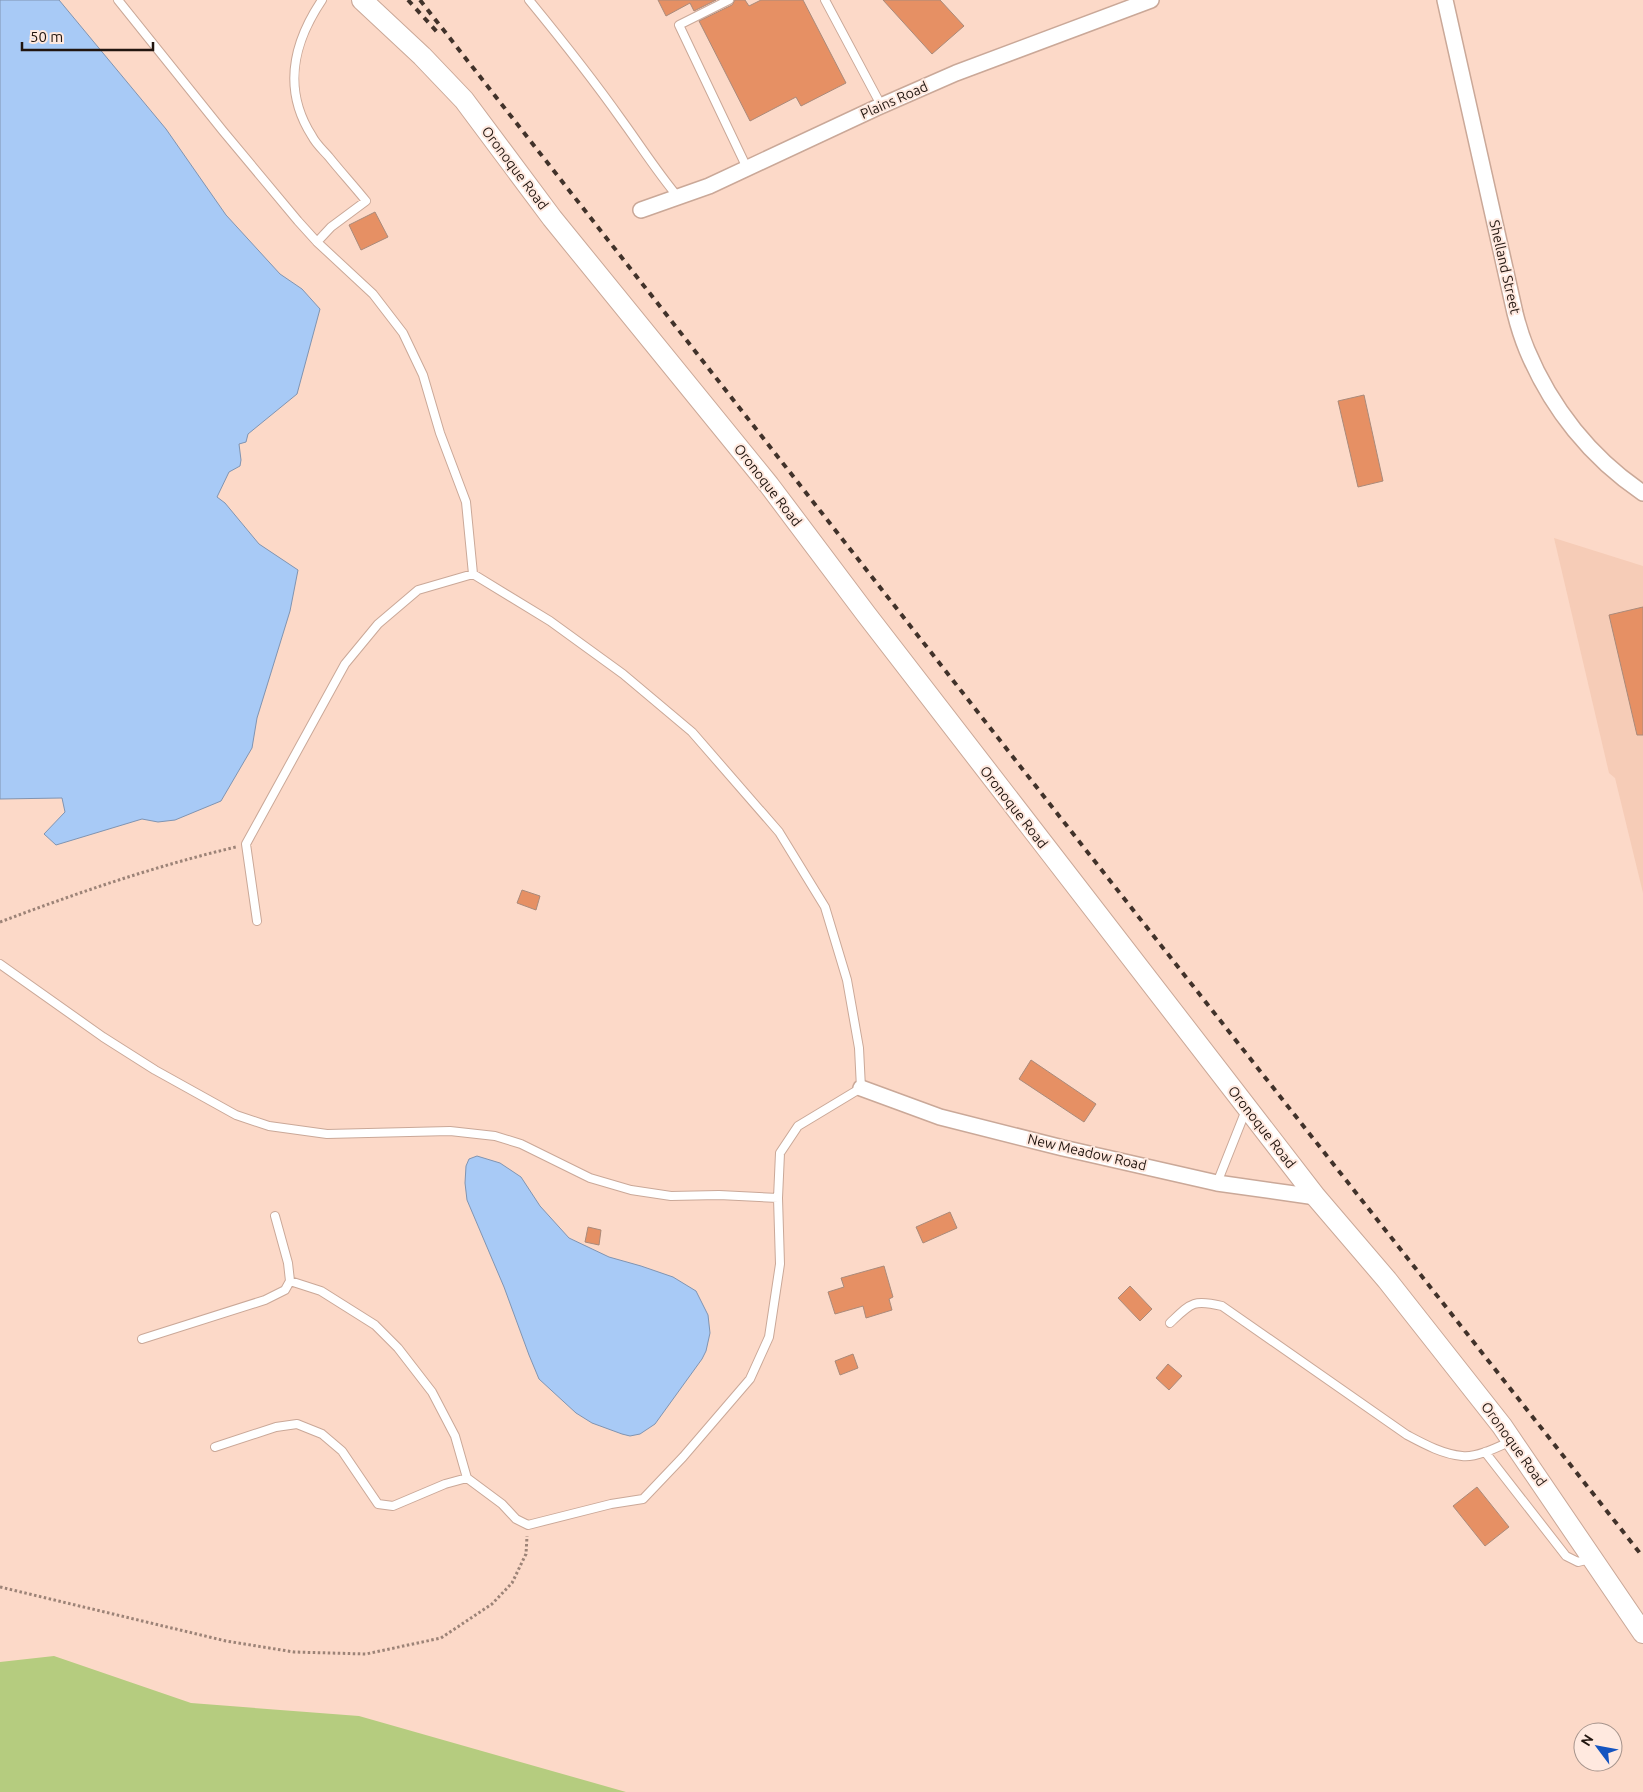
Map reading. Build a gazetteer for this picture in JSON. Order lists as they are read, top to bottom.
{
  "streets": {
    "street": [
      "Plains Road",
      "Oronoque Road",
      "Shelland Street",
      "New Meadow Road"
    ]
  },
  "crossings": [
    ["Oronoque Road", "New Meadow Road"]
  ],
  "scale_bar": "50 m",
  "north": "top left"
}
